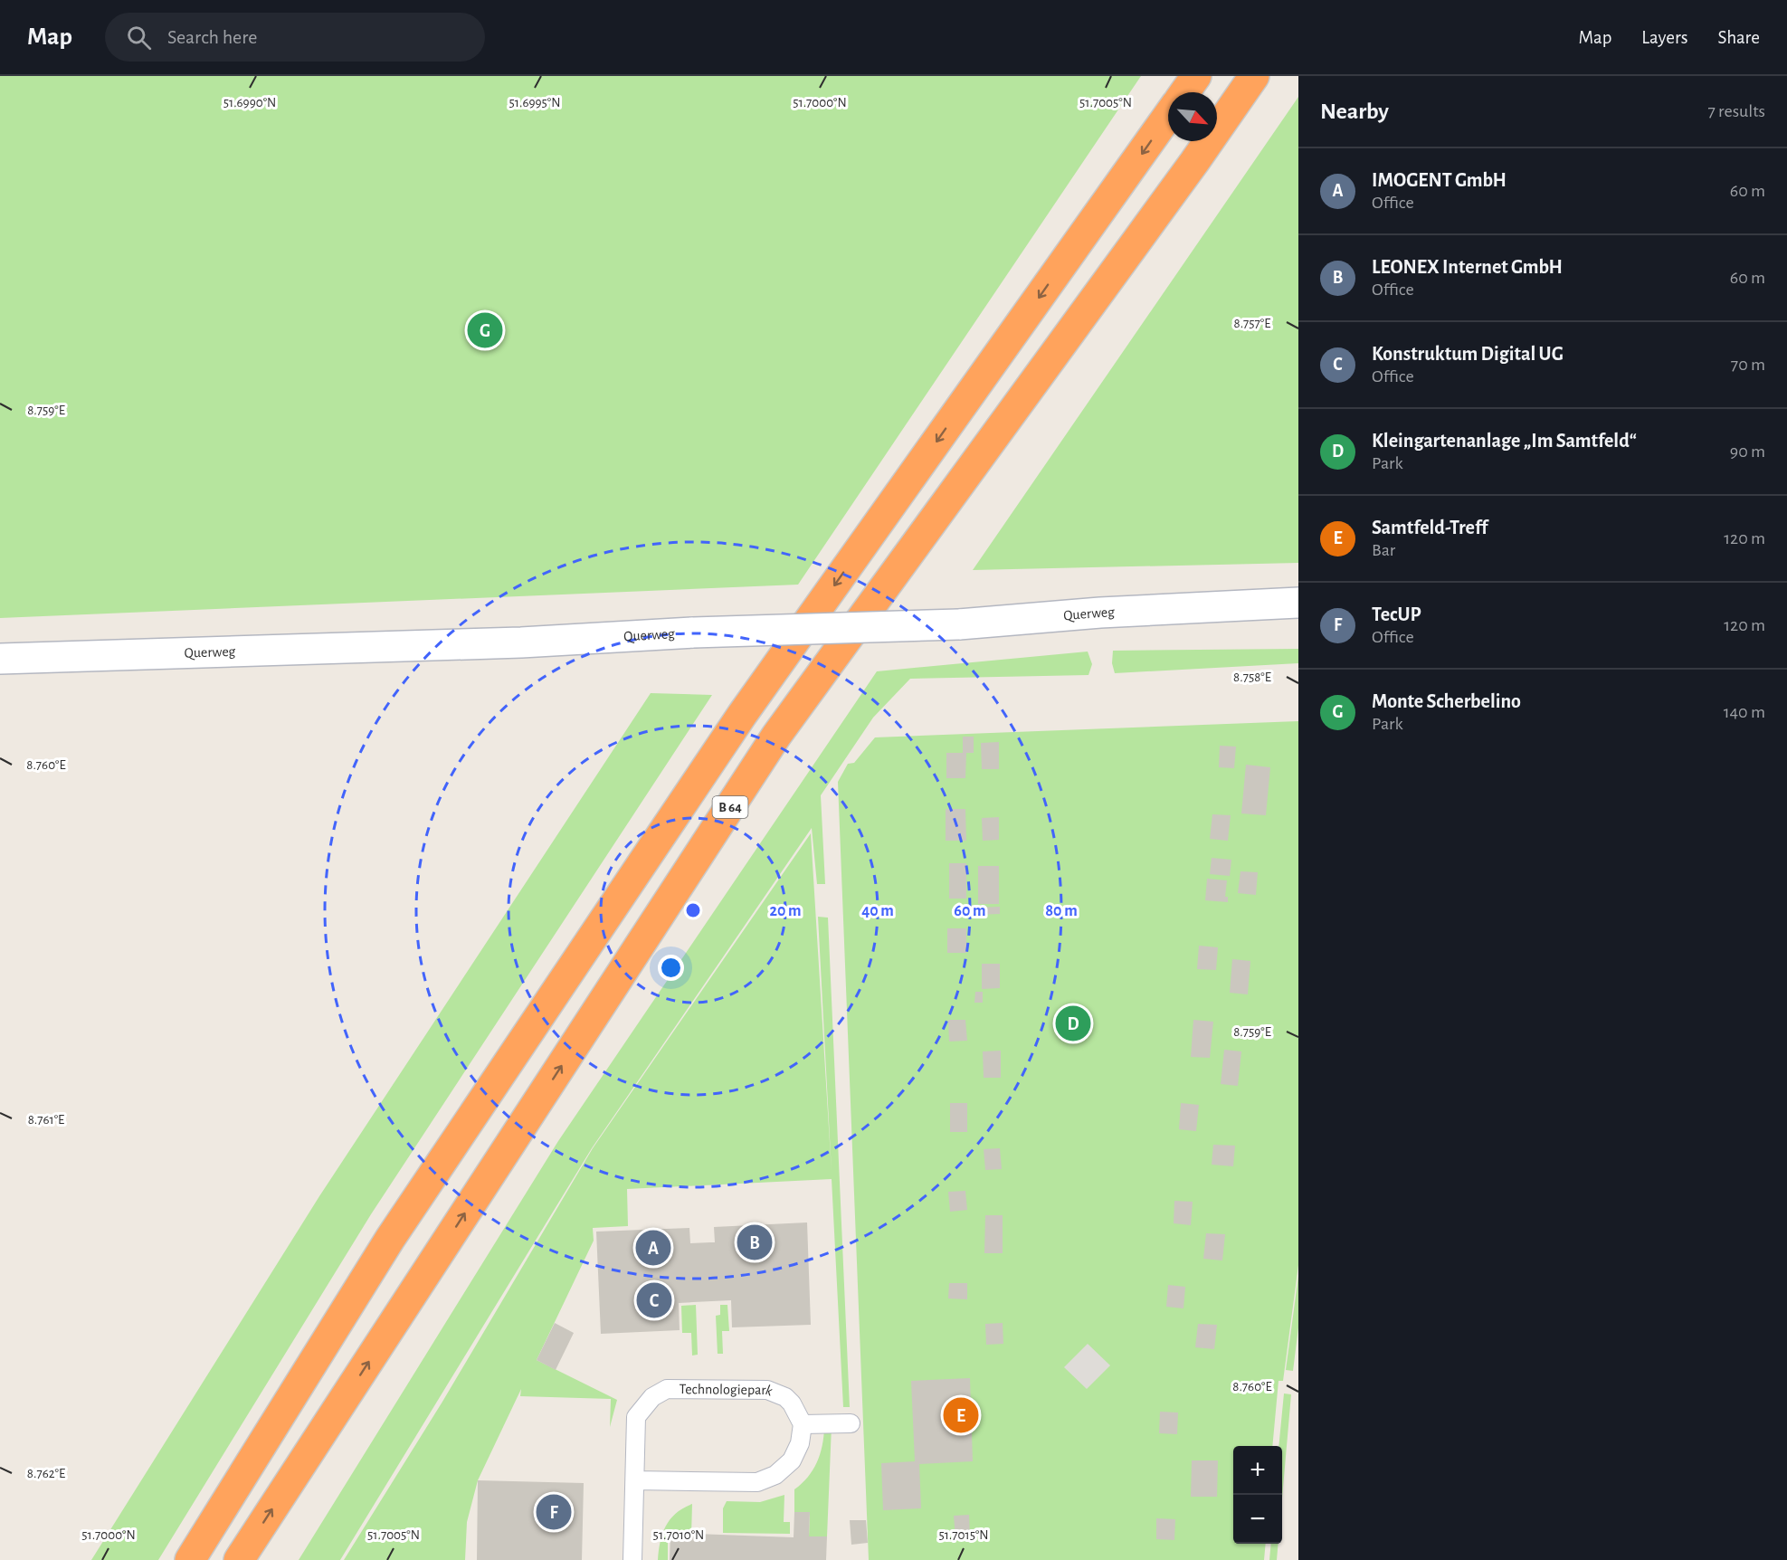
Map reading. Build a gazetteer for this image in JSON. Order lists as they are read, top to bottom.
{
  "streets": {
    "highway": ["B 64"],
    "street": ["Querweg"],
    "lane": ["Technologiepark"]
  },
  "north": "bottom right",
  "page": {
    "header": "Map",
    "search": "Search here",
    "nav": ["Map", "Layers", "Share"],
    "heading": ["Nearby", "7 results"],
    "list": [
      {
        "mark": "A",
        "name": "IMOGENT GmbH",
        "note": "Office",
        "value": "60 m"
      },
      {
        "mark": "B",
        "name": "LEONEX Internet GmbH",
        "note": "Office",
        "value": "60 m"
      },
      {
        "mark": "C",
        "name": "Konstruktum Digital UG",
        "note": "Office",
        "value": "70 m"
      },
      {
        "mark": "D",
        "name": "Kleingartenanlage „Im Samtfeld“",
        "note": "Park",
        "value": "90 m"
      },
      {
        "mark": "E",
        "name": "Samtfeld-Treff",
        "note": "Bar",
        "value": "120 m"
      },
      {
        "mark": "F",
        "name": "TecUP",
        "note": "Office",
        "value": "120 m"
      },
      {
        "mark": "G",
        "name": "Monte Scherbelino",
        "note": "Park",
        "value": "140 m"
      }
    ],
    "pins": [
      "G",
      "D",
      "B",
      "A",
      "C",
      "E",
      "F"
    ],
    "map_buttons": ["+", "−"]
  },
  "coordinates": [
    "51.6990°N",
    "51.6995°N",
    "51.7000°N",
    "51.7005°N",
    "8.757°E",
    "8.759°E",
    "8.758°E",
    "8.760°E",
    "8.761°E",
    "8.762°E",
    "51.7010°N",
    "51.7015°N"
  ],
  "rings": [
    "20 m",
    "40 m",
    "60 m",
    "80 m"
  ]
}
